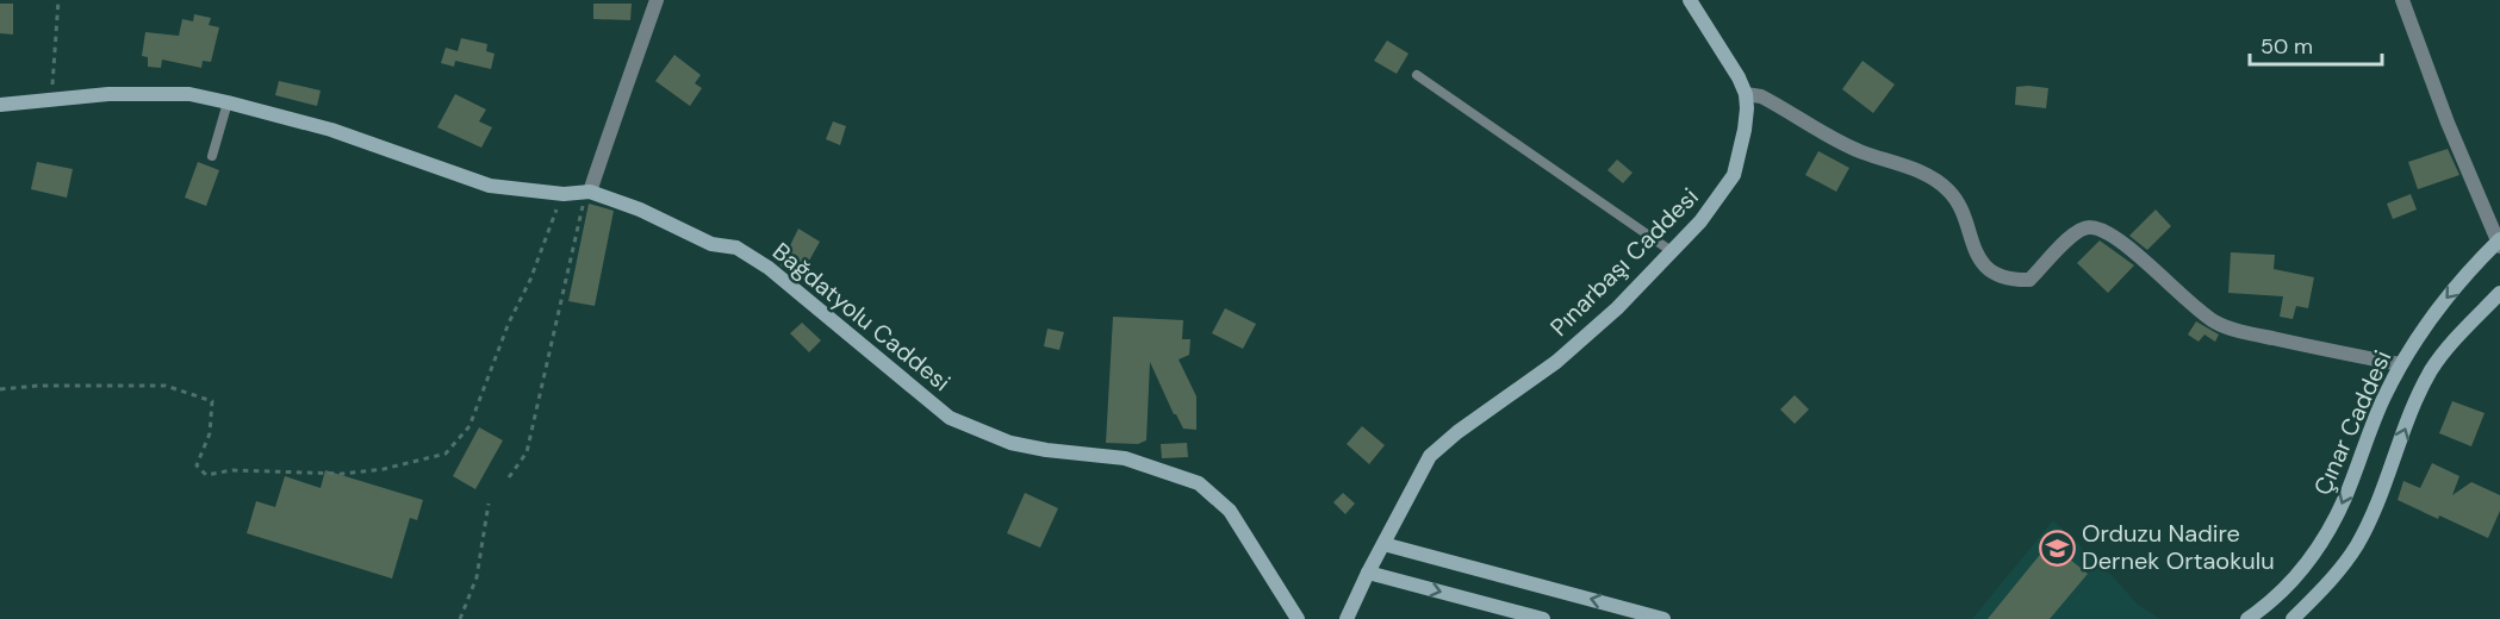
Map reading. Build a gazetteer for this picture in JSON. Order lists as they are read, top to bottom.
{
  "streets": {
    "street": ["Pınarbaşı Caddesi", "Bağdatyolu Caddesi", "Çınar Caddesi"]
  },
  "places": {
    "school or university": ["Orduzu Nadire Dernek Ortaokulu"]
  },
  "scale_bar": "50 m"
}
